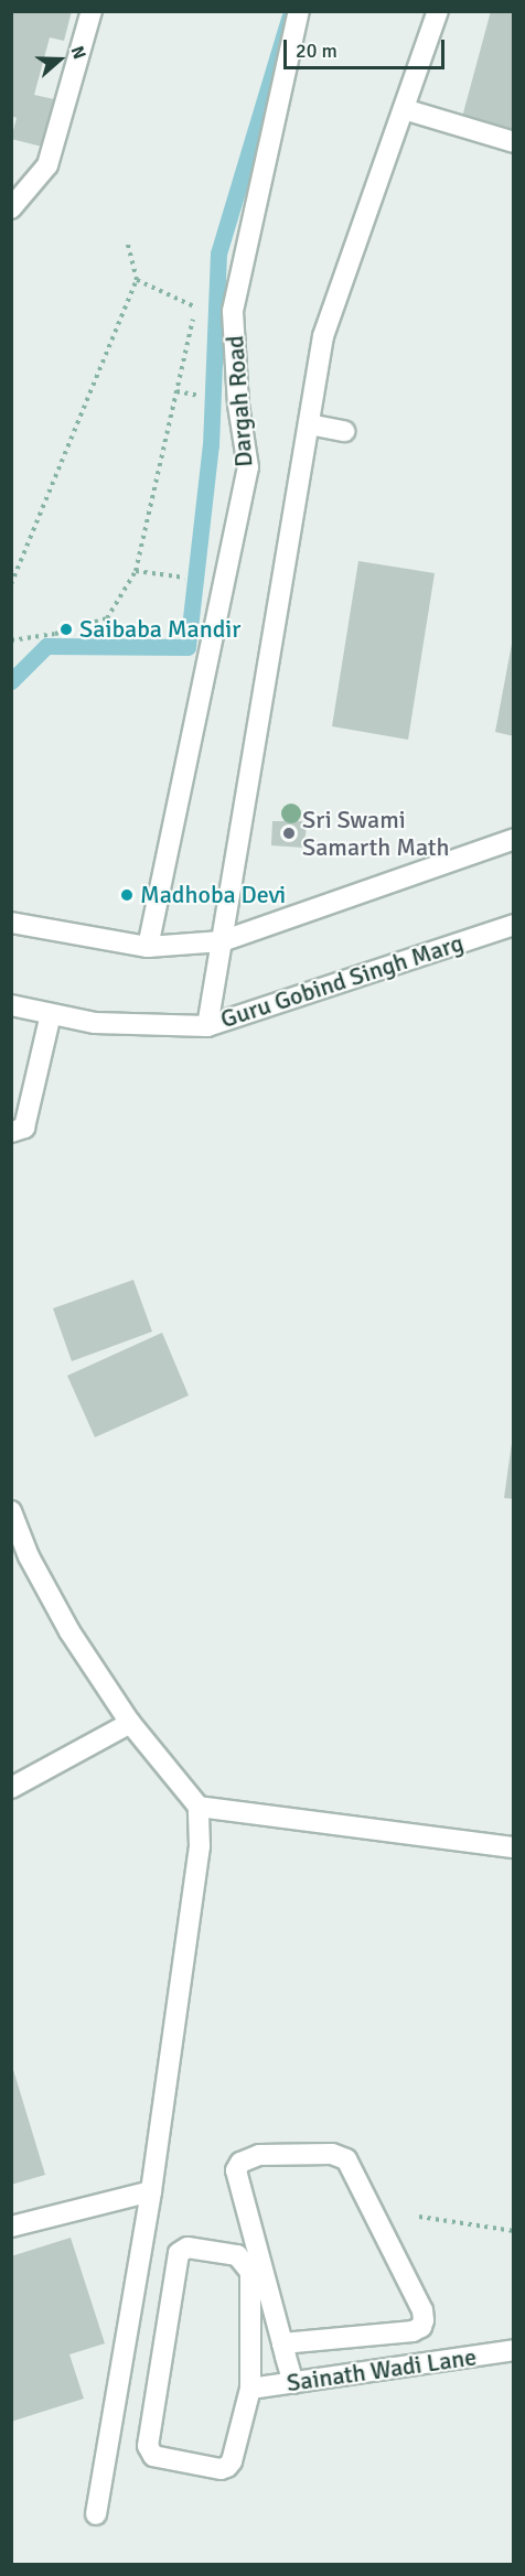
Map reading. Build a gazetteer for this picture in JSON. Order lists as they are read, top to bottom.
{
  "streets": {
    "street": ["Dargah Road", "Guru Gobind Singh Marg", "Sainath Wadi Lane"]
  },
  "places": ["Saibaba Mandir", "Sri Swami Samarth Math", "Madhoba Devi"],
  "scale_bar": "20 m",
  "north": "right"
}
